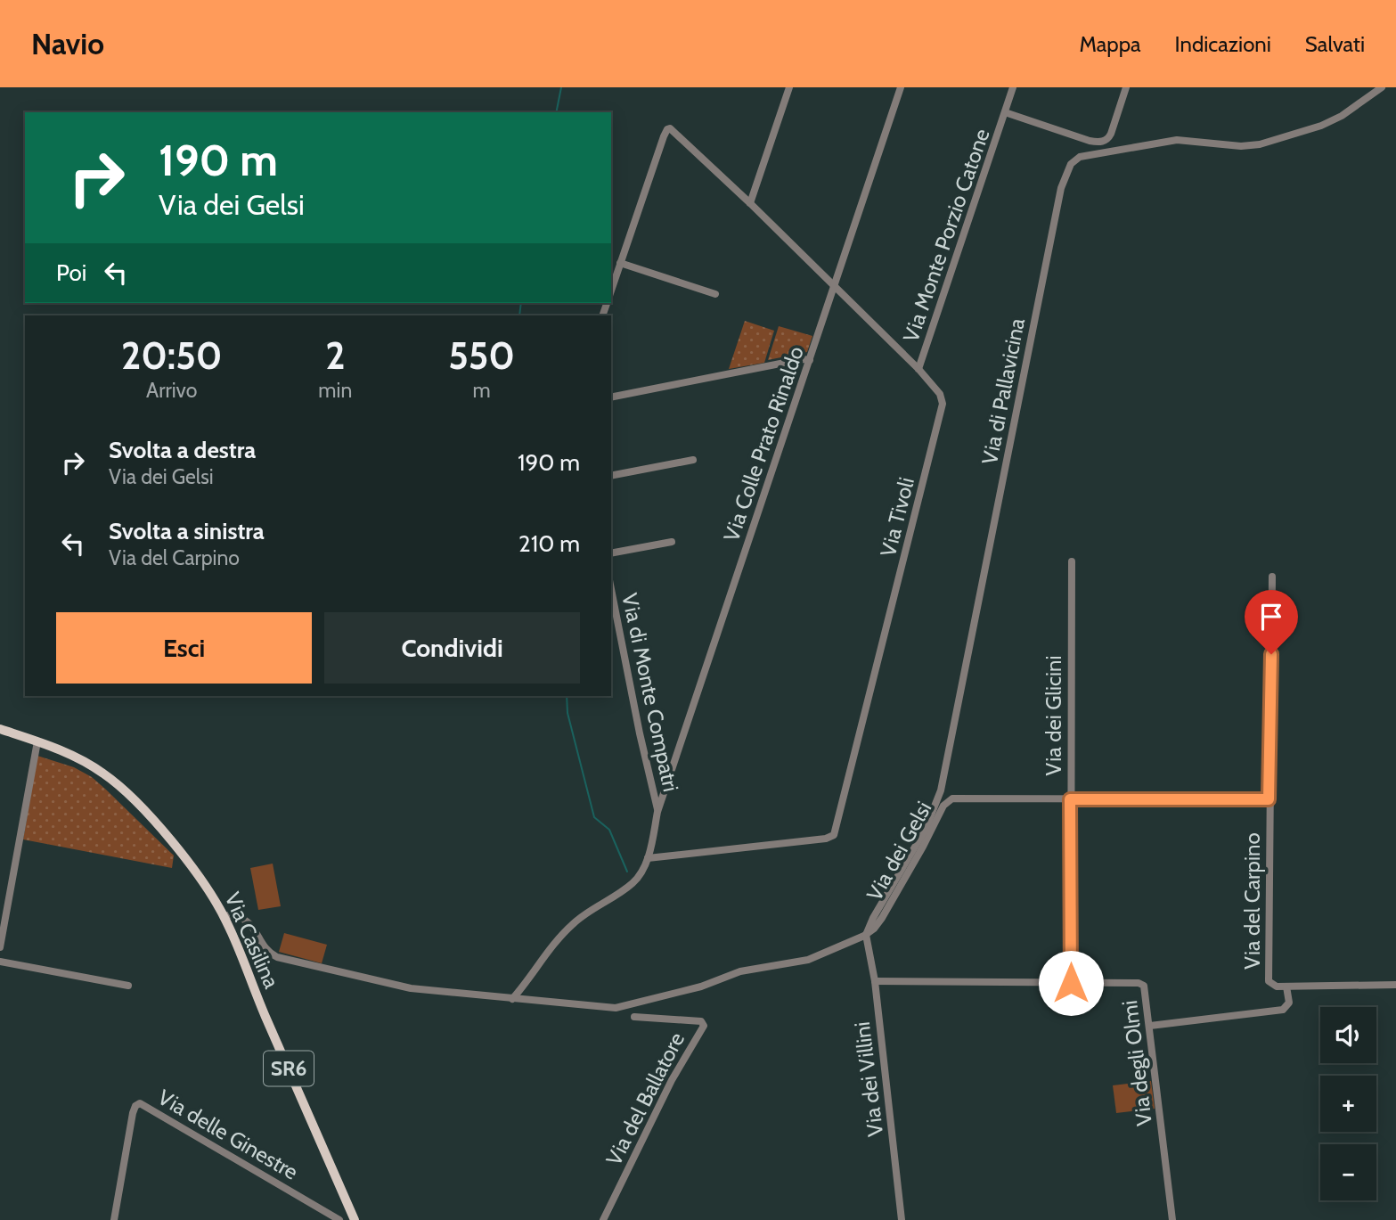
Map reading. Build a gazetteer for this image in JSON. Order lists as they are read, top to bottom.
{
  "streets": {
    "main road": ["Via Casilina", "SR6"],
    "street": [
      "Via Monte Porzio Catone",
      "Via di Pallavicina",
      "Via Colle Prato Rinaldo",
      "Via Tivoli",
      "Via di Monte Compatri",
      "Via dei Glicini",
      "Via dei Gelsi",
      "Via del Carpino",
      "Via degli Olmi",
      "Via dei Villini",
      "Via del Ballatore",
      "Via delle Ginestre"
    ]
  },
  "crossings": [
    ["Via Monte Porzio Catone", "Via Tivoli"],
    ["Via di Pallavicina", "Via dei Gelsi"],
    ["Via di Pallavicina", "Via dei Villini"],
    ["Via Colle Prato Rinaldo", "Via Tivoli"],
    ["Via Colle Prato Rinaldo", "Via di Monte Compatri"],
    ["Via dei Glicini", "Via dei Gelsi"],
    ["Via dei Glicini", "Via degli Olmi"],
    ["Via dei Gelsi", "Via del Carpino"],
    ["Via dei Gelsi", "Via dei Villini"],
    ["Via degli Olmi", "Via dei Villini"]
  ],
  "page": {
    "header": "Navio",
    "nav": ["Mappa", "Indicazioni", "Salvati"],
    "turn": ["190 m", "Via dei Gelsi"],
    "then": "Poi",
    "eta": [
      "20:50",
      "Arrivo",
      "2",
      "min",
      "550",
      "m"
    ],
    "list": [
      {
        "name": "Svolta a destra",
        "note": "Via dei Gelsi",
        "value": "190 m"
      },
      {
        "name": "Svolta a sinistra",
        "note": "Via del Carpino",
        "value": "210 m"
      }
    ],
    "buttons": ["Esci", "Condividi"],
    "map_buttons": ["+", "−"]
  }
}
